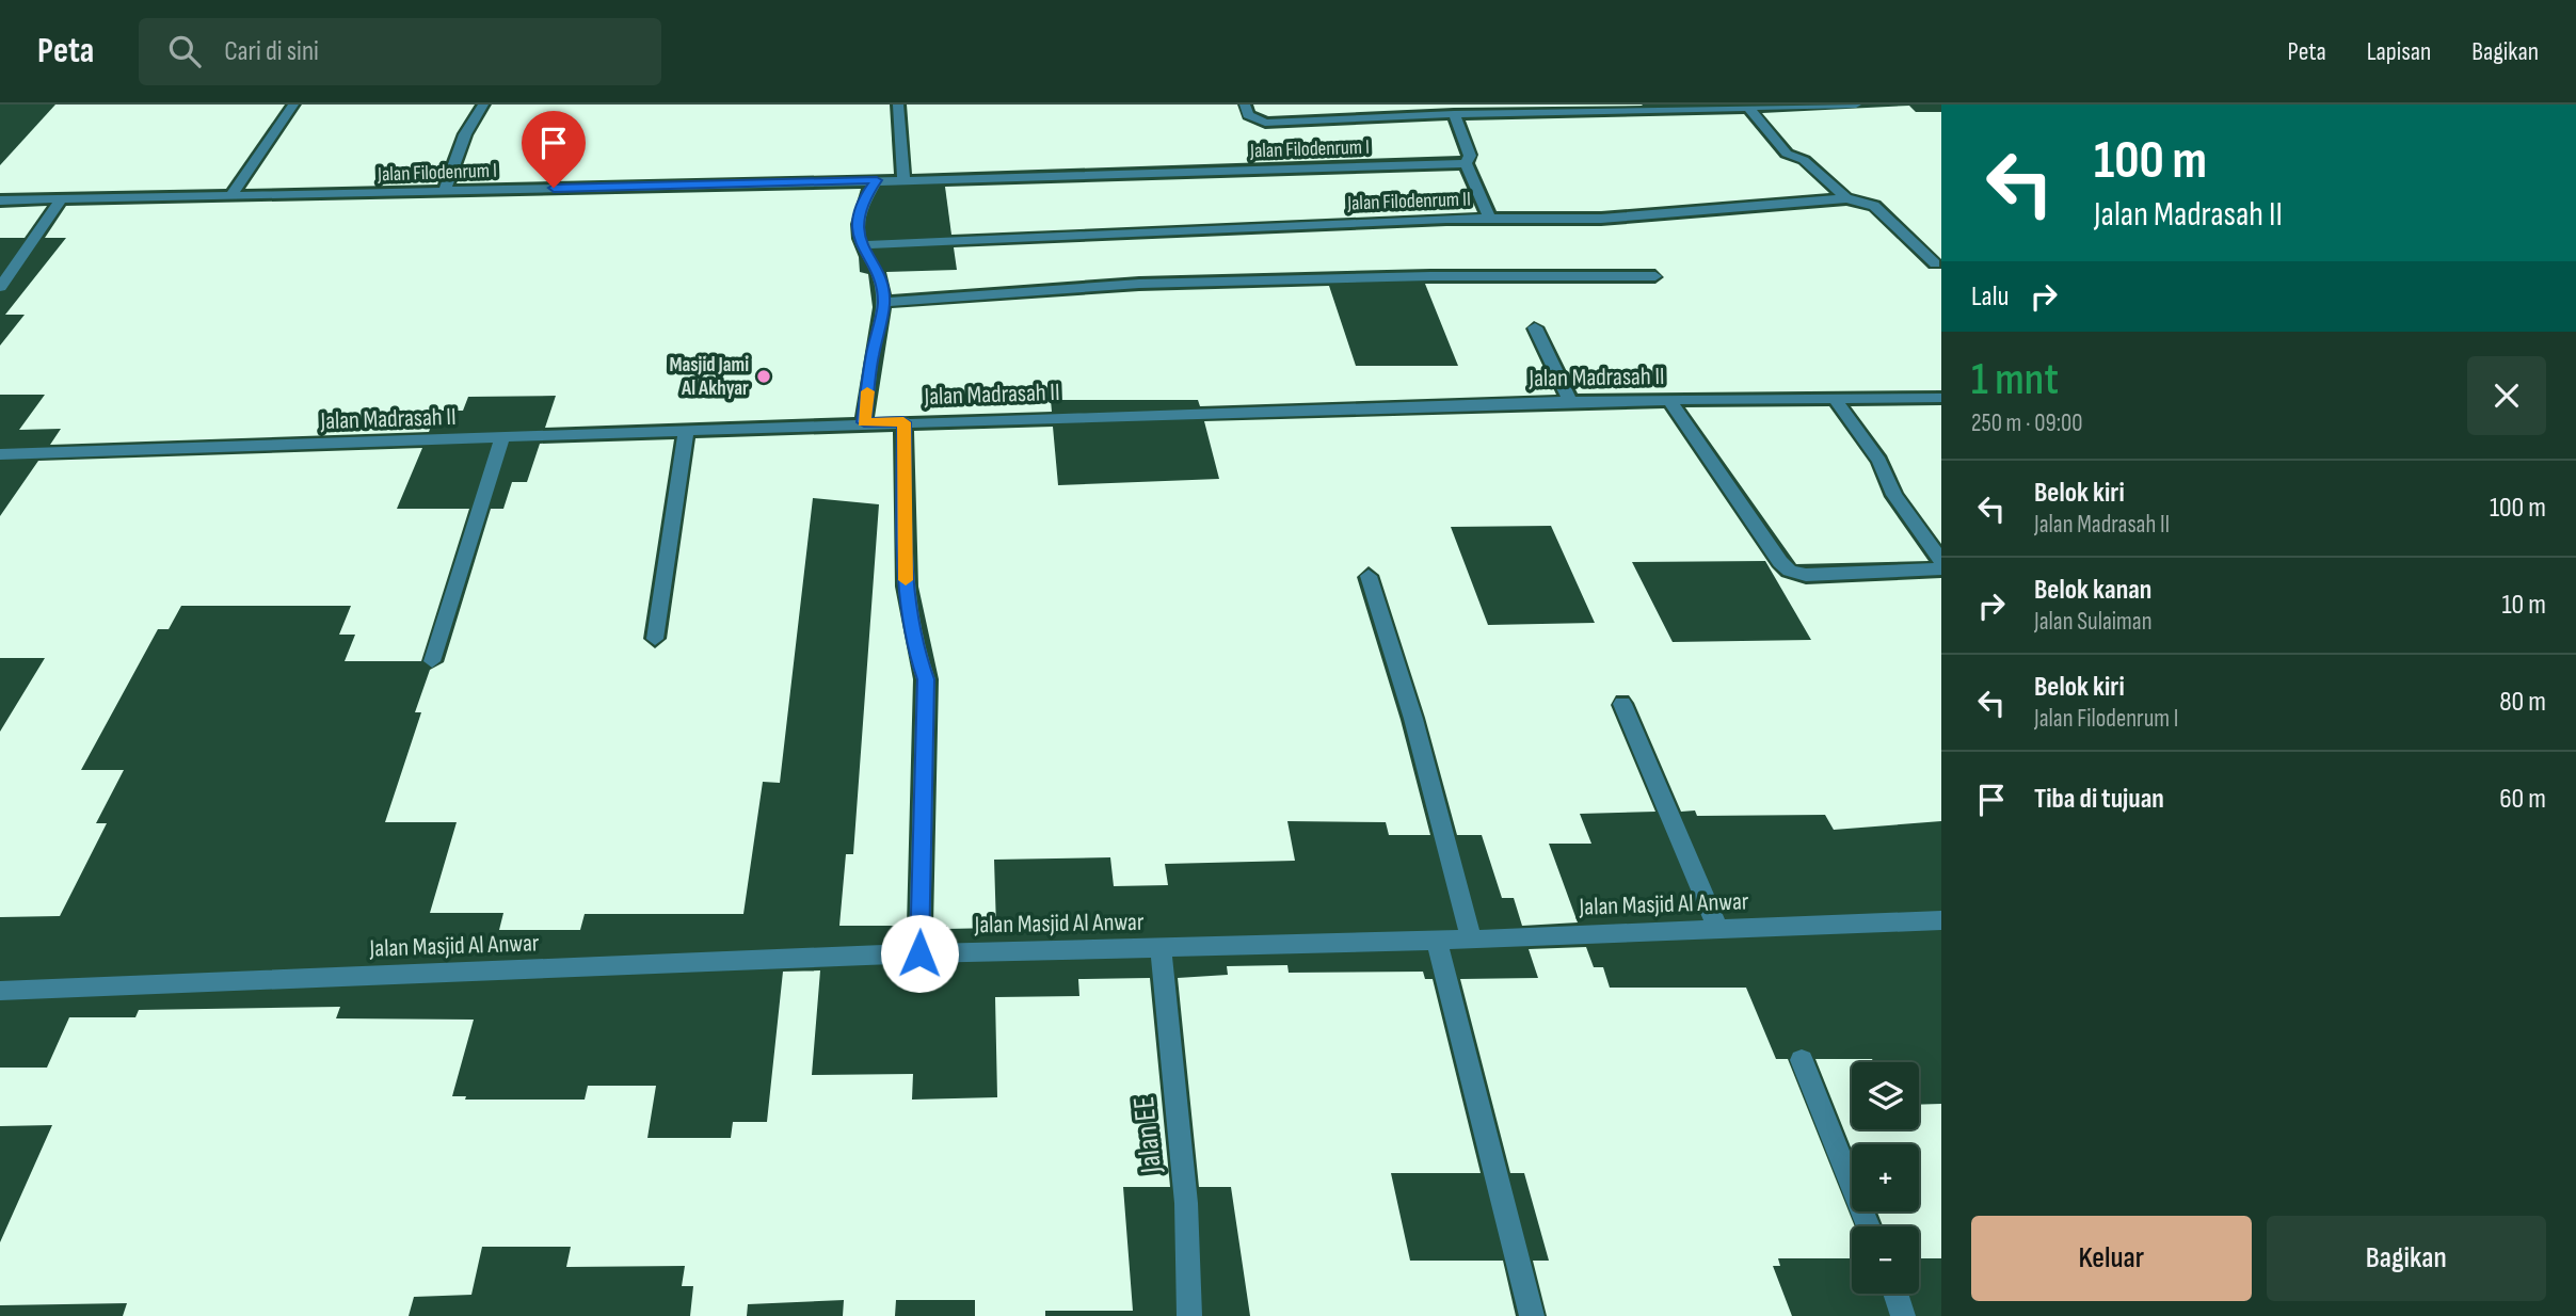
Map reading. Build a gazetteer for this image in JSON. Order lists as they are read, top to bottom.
{
  "streets": {
    "street": [
      "Jalan Filodenrum I",
      "Jalan Filodenrum II",
      "Jalan Madrasah II",
      "Jalan Masjid Al Anwar",
      "Jalan EE"
    ]
  },
  "crossings": [
    ["Jalan Masjid Al Anwar", "Jalan EE"]
  ],
  "places": ["Masjid Jami Al Akhyar"],
  "page": {
    "header": "Peta",
    "search": "Cari di sini",
    "nav": ["Peta", "Lapisan", "Bagikan"],
    "turn": ["100 m", "Jalan Madrasah II"],
    "then": "Lalu",
    "heading": ["1 mnt", "250 m · 09:00"],
    "list": [
      {
        "name": "Belok kiri",
        "note": "Jalan Madrasah II",
        "value": "100 m"
      },
      {
        "name": "Belok kanan",
        "note": "Jalan Sulaiman",
        "value": "10 m"
      },
      {
        "name": "Belok kiri",
        "note": "Jalan Filodenrum I",
        "value": "80 m"
      },
      {
        "name": "Tiba di tujuan",
        "value": "60 m"
      }
    ],
    "map_buttons": ["+", "−"],
    "buttons": ["Keluar", "Bagikan"]
  }
}
